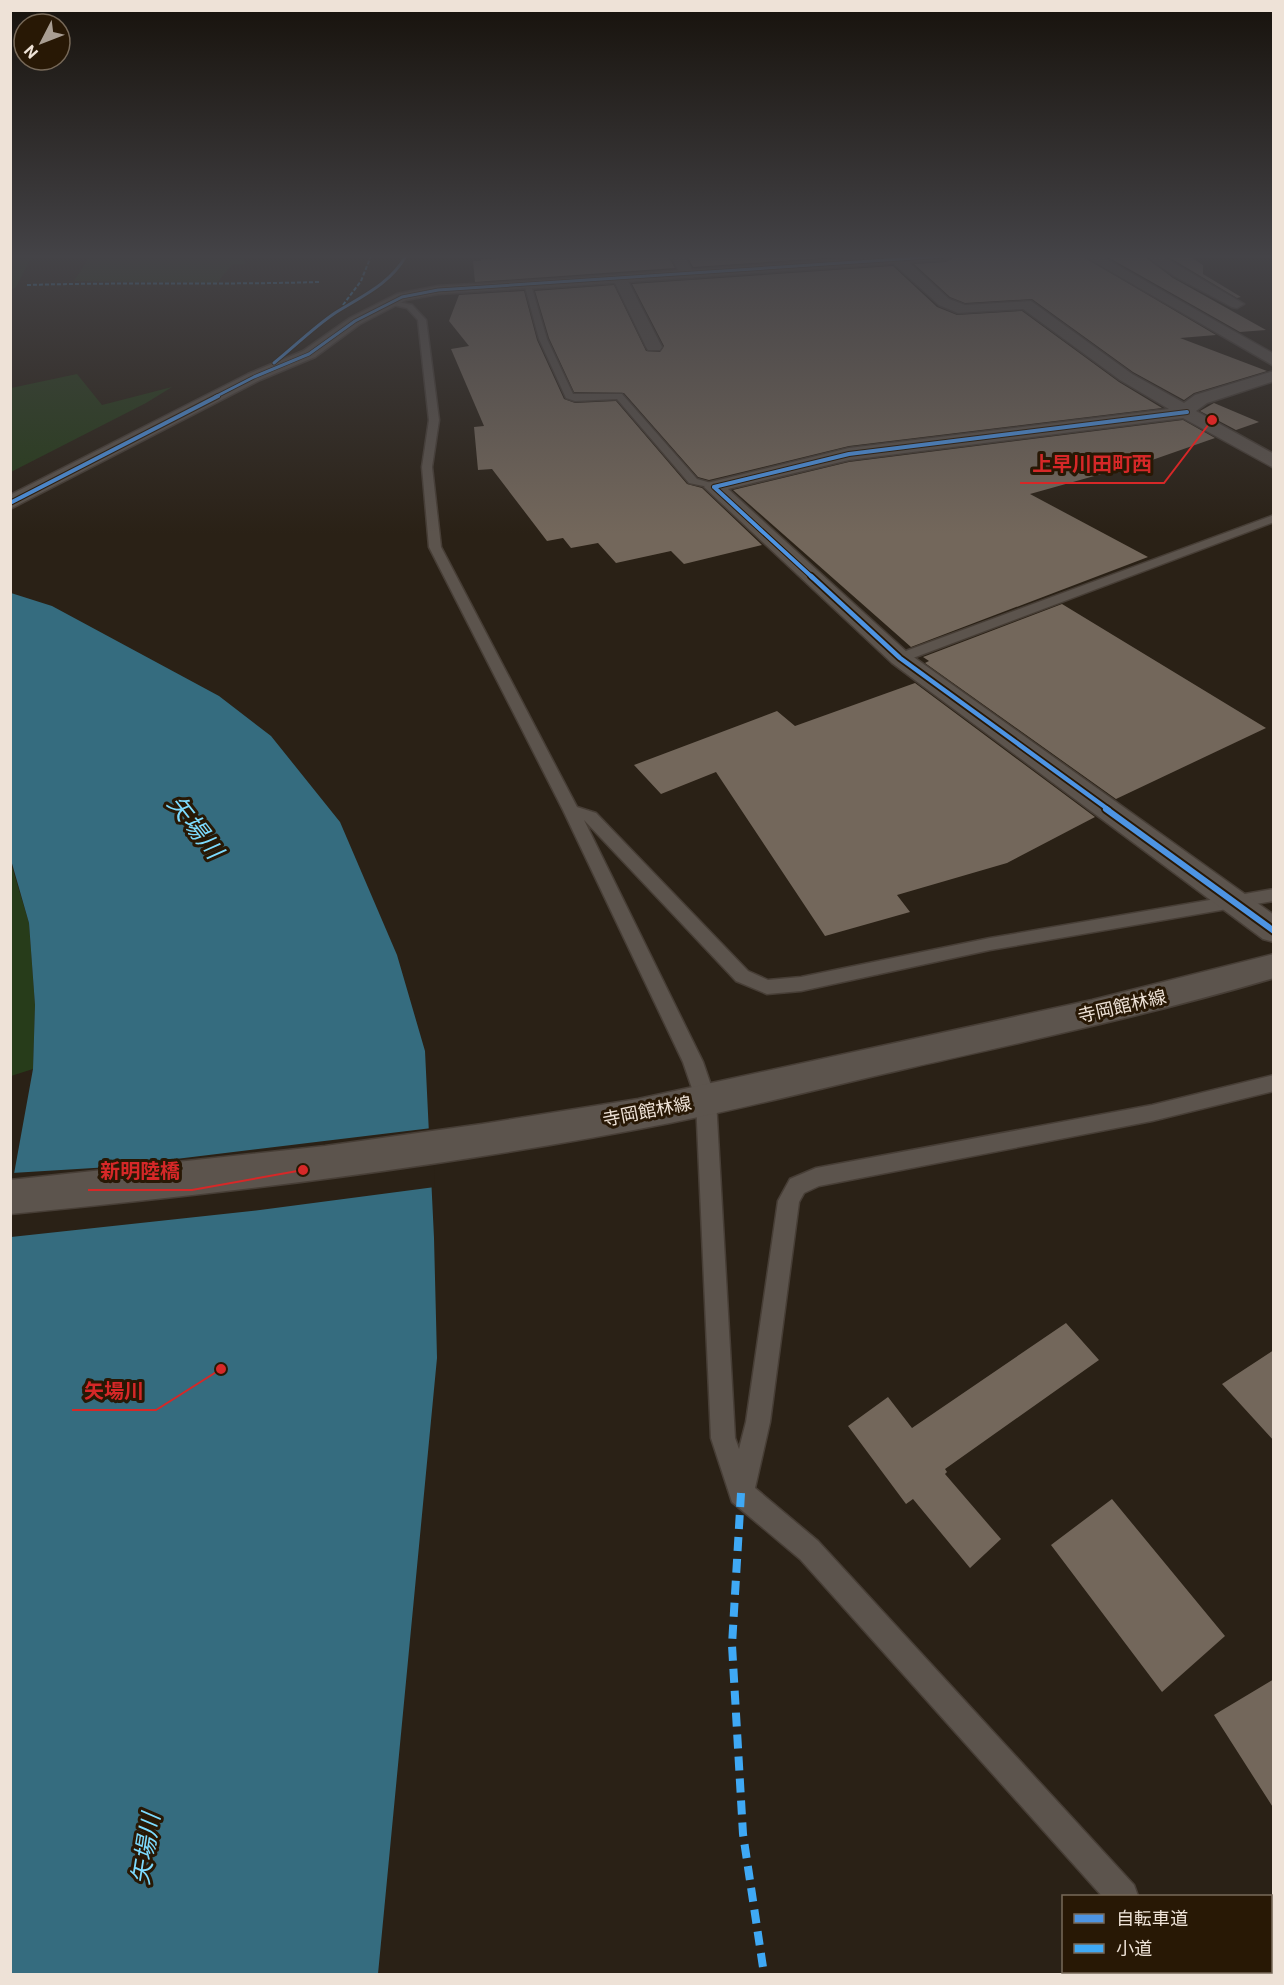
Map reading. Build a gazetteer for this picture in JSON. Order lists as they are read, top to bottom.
{
  "streets": {
    "street": ["寺岡館林線"]
  },
  "water": ["矢場川"],
  "places": ["上早川田町西", "新明陸橋", "矢場川"],
  "legend": ["自転車道", "小道"],
  "north": "bottom left"
}
